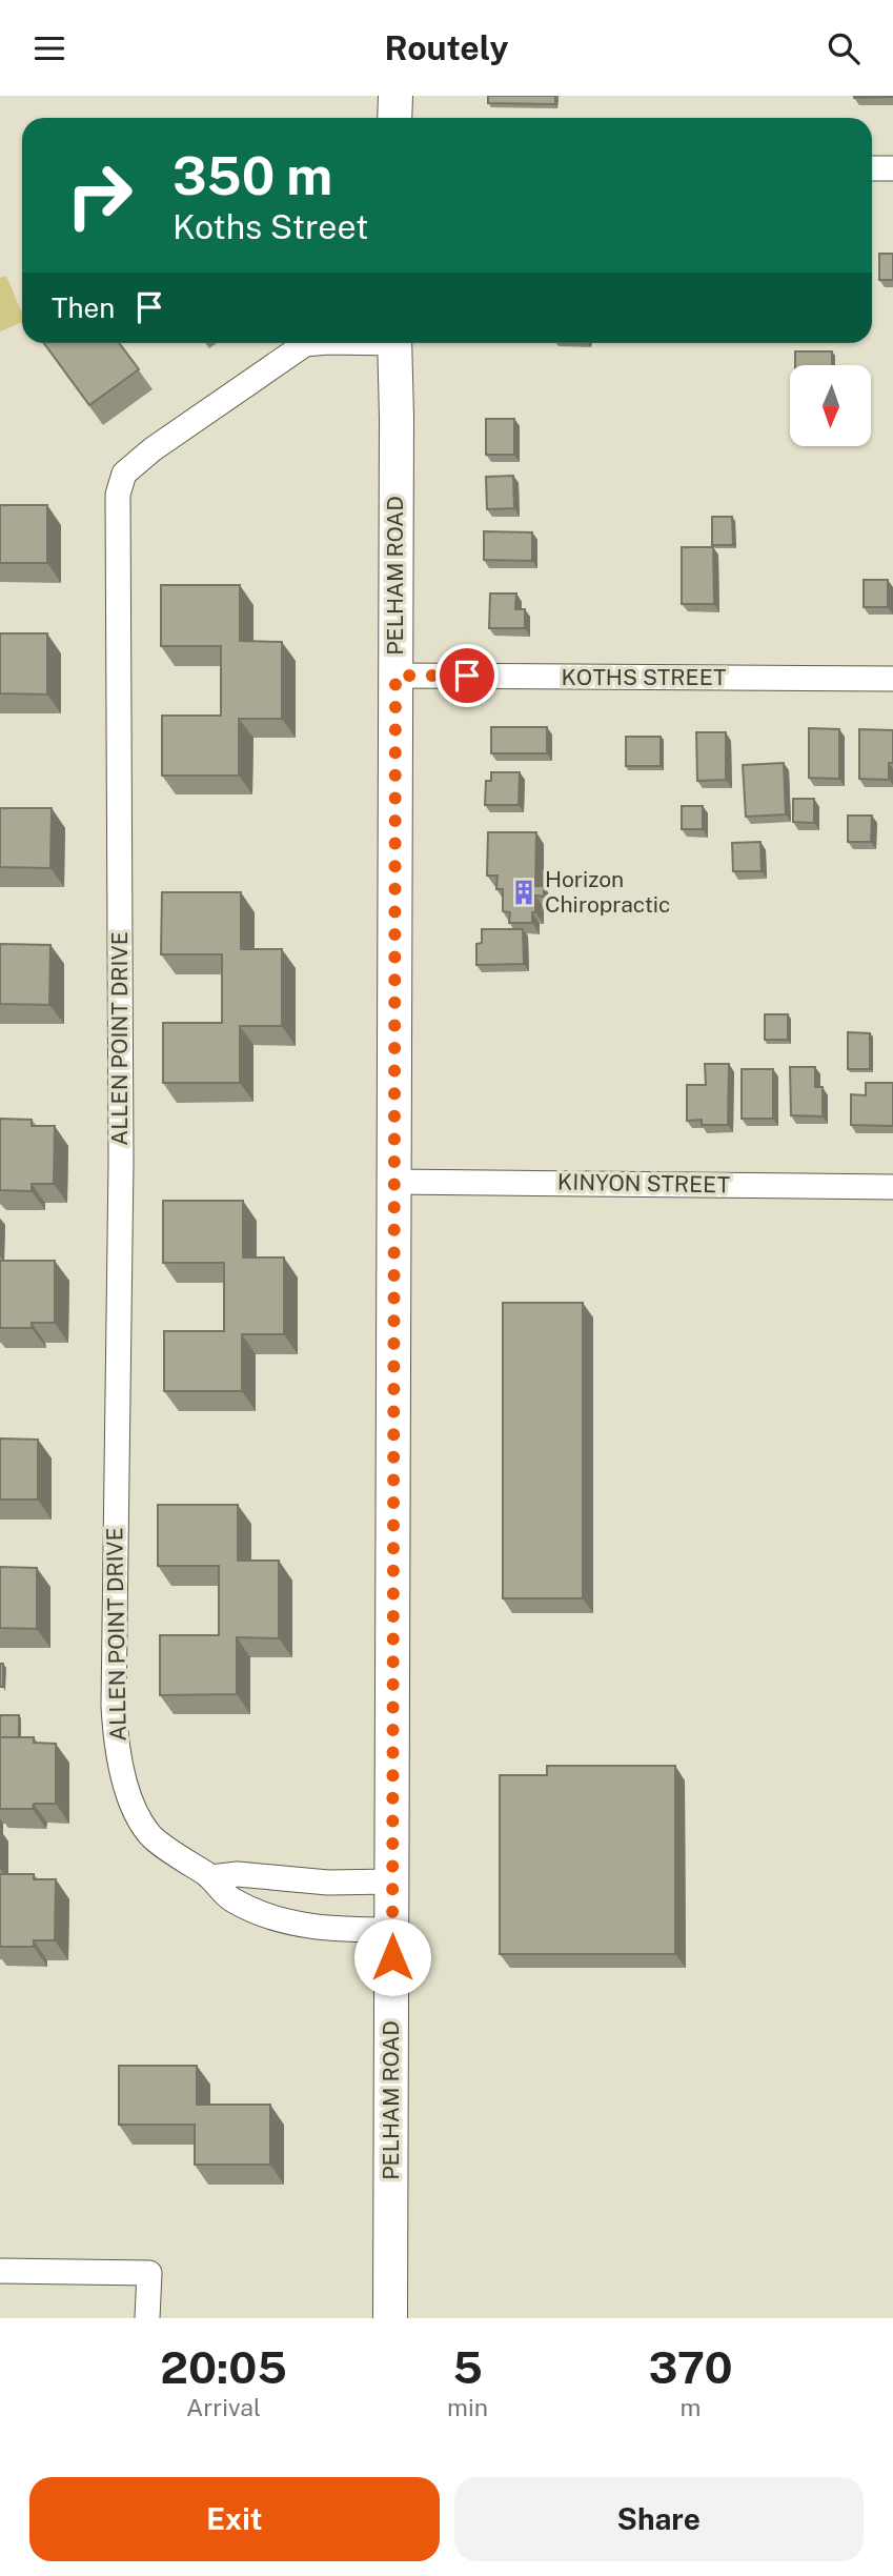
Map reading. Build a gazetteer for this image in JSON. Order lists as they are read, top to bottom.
{
  "streets": {
    "main road": ["PELHAM ROAD"],
    "street": ["KOTHS STREET", "ALLEN POINT DRIVE", "KINYON STREET"]
  },
  "crossings": [
    ["PELHAM ROAD", "KOTHS STREET"],
    ["PELHAM ROAD", "ALLEN POINT DRIVE"],
    ["PELHAM ROAD", "KINYON STREET"]
  ],
  "places": {
    "building": ["Horizon Chiropractic"]
  },
  "north": "bottom",
  "page": {
    "header": "Routely",
    "turn": ["350 m", "Koths Street"],
    "then": "Then",
    "eta": [
      "20:05",
      "Arrival",
      "5",
      "min",
      "370",
      "m"
    ],
    "buttons": ["Exit", "Share"]
  }
}
